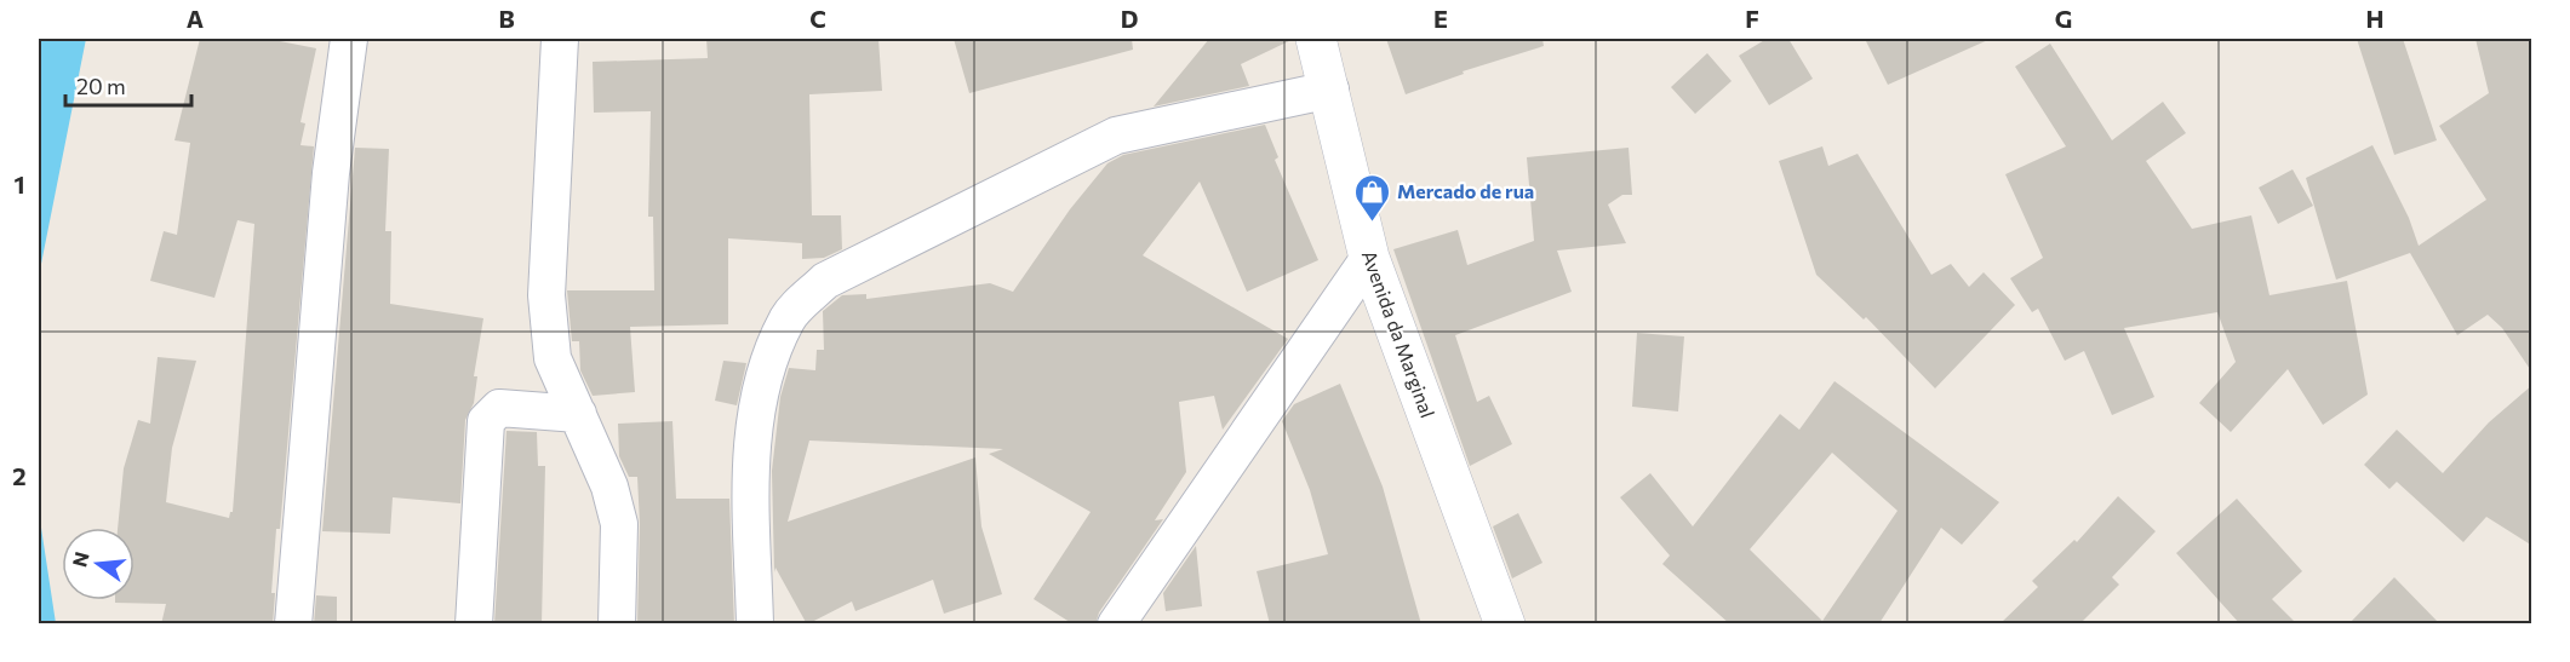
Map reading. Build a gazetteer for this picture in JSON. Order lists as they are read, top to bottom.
{
  "streets": {
    "street": ["Avenida da Marginal"]
  },
  "places": {
    "shop": ["Mercado de rua"]
  },
  "scale_bar": "20 m",
  "north": "left",
  "grid": {
    "columns": [
      "A",
      "B",
      "C",
      "D",
      "E",
      "F",
      "G",
      "H"
    ],
    "rows": ["1", "2"]
  }
}
